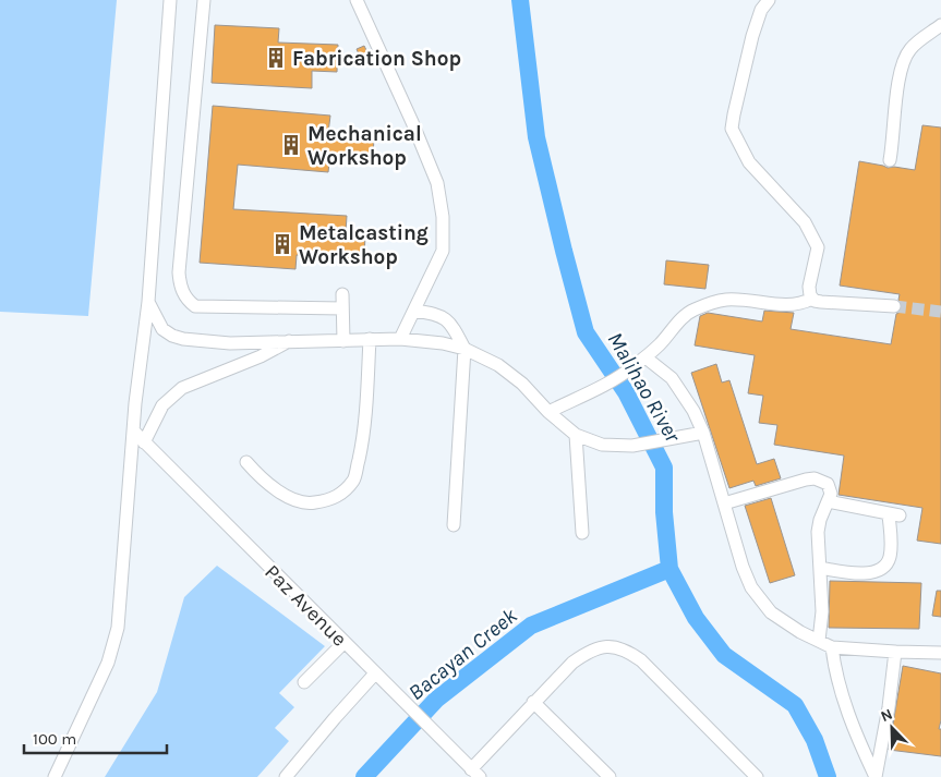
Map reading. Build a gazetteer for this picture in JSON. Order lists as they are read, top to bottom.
{
  "streets": {
    "street": ["Paz Avenue"]
  },
  "water": ["Malihao River", "Bacayan Creek"],
  "places": {
    "building": ["Fabrication Shop", "Mechanical Workshop", "Metalcasting Workshop"]
  },
  "scale_bar": "100 m",
  "north": "top left"
}
